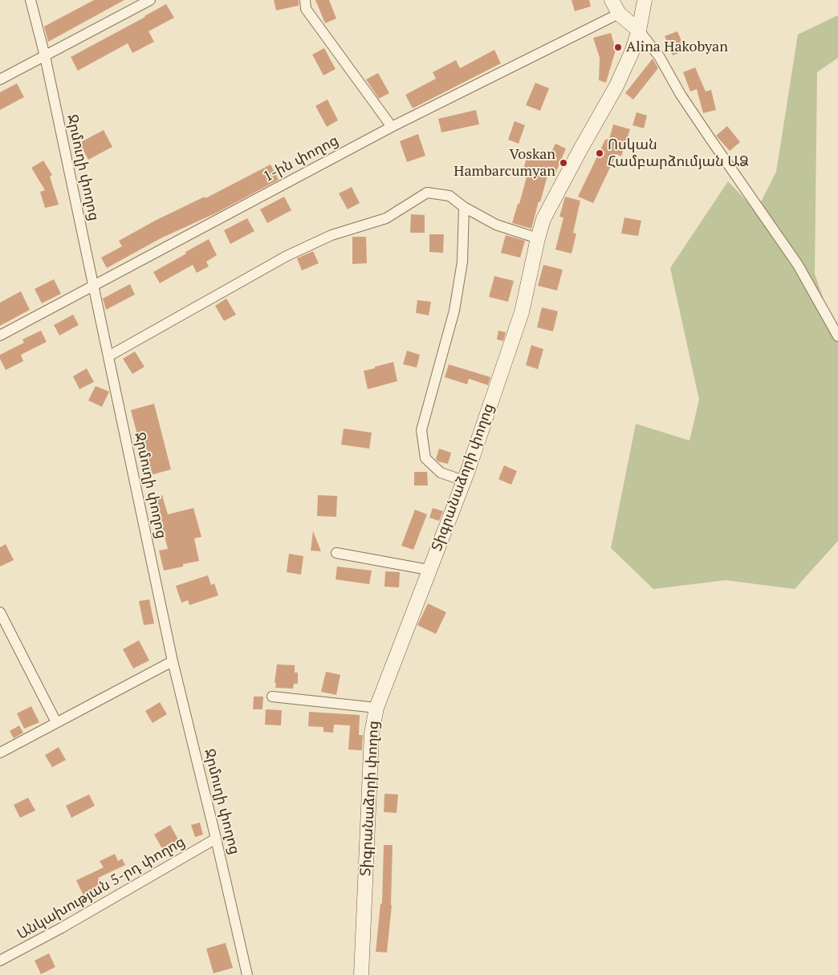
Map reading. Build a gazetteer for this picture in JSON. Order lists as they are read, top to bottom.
{
  "streets": {
    "main road": ["Տիգրանաձորի փողոց"],
    "street": ["1-ին փողոց", "Ջրմուղի փողոց", "Անկախության 5-րդ փողոց"]
  },
  "crossings": [
    ["1-ին փողոց", "Ջրմուղի փողոց"],
    ["Ջրմուղի փողոց", "Անկախության 5-րդ փողոց"]
  ],
  "places": ["Alina Hakobyan", "Ոսկան Համբարձումյան ԱՁ", "Voskan Hambarcumyan"]
}
